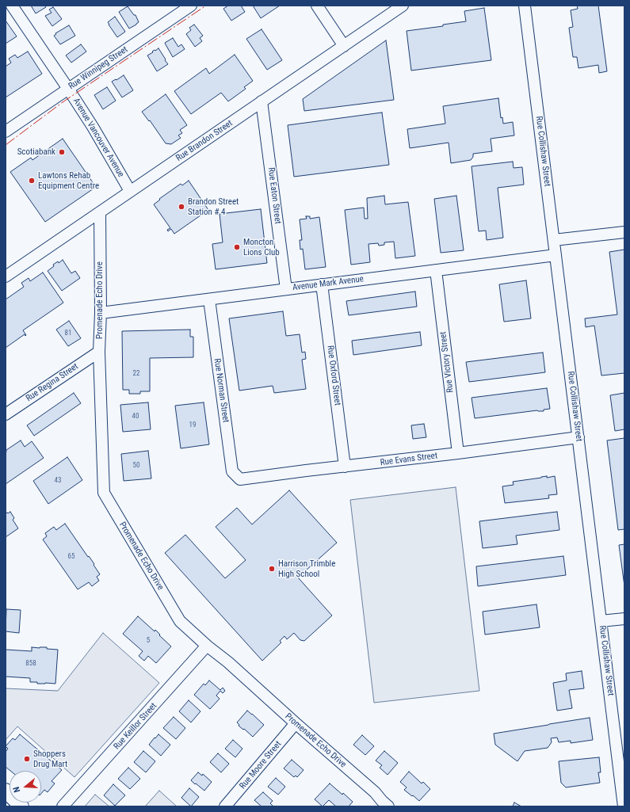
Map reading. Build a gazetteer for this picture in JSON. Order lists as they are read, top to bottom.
{
  "streets": {
    "street": [
      "Rue Winnipeg Street",
      "Avenue Vancouver Avenue",
      "Rue Brandon Street",
      "Rue Collishaw Street",
      "Rue Eaton Street",
      "Avenue Mark Avenue",
      "Promenade Echo Drive",
      "Rue Victory Street",
      "Rue Oxford Street",
      "Rue Regina Street",
      "Rue Norman Street",
      "Rue Evans Street",
      "Rue Keillor Street",
      "Rue Moore Street"
    ]
  },
  "crossings": [
    ["Rue Winnipeg Street", "Avenue Vancouver Avenue"],
    ["Avenue Vancouver Avenue", "Rue Brandon Street"],
    ["Rue Brandon Street", "Rue Eaton Street"],
    ["Rue Brandon Street", "Promenade Echo Drive"],
    ["Rue Collishaw Street", "Avenue Mark Avenue"],
    ["Rue Collishaw Street", "Rue Evans Street"],
    ["Rue Eaton Street", "Avenue Mark Avenue"],
    ["Avenue Mark Avenue", "Promenade Echo Drive"],
    ["Avenue Mark Avenue", "Rue Victory Street"],
    ["Avenue Mark Avenue", "Rue Oxford Street"],
    ["Avenue Mark Avenue", "Rue Norman Street"],
    ["Promenade Echo Drive", "Rue Regina Street"],
    ["Promenade Echo Drive", "Rue Keillor Street"],
    ["Promenade Echo Drive", "Rue Moore Street"],
    ["Rue Victory Street", "Rue Evans Street"],
    ["Rue Oxford Street", "Rue Evans Street"],
    ["Rue Norman Street", "Rue Evans Street"]
  ],
  "places": [
    "Scotiabank",
    "Lawtons Rehab Equipment Centre",
    "Brandon Street Station # 4",
    "Moncton Lions Club",
    "Harrison Trimble High School",
    "Shoppers Drug Mart"
  ],
  "house_numbers": [
    "81",
    "22",
    "40",
    "19",
    "50",
    "43",
    "65",
    "5",
    "858"
  ],
  "north": "left"
}
